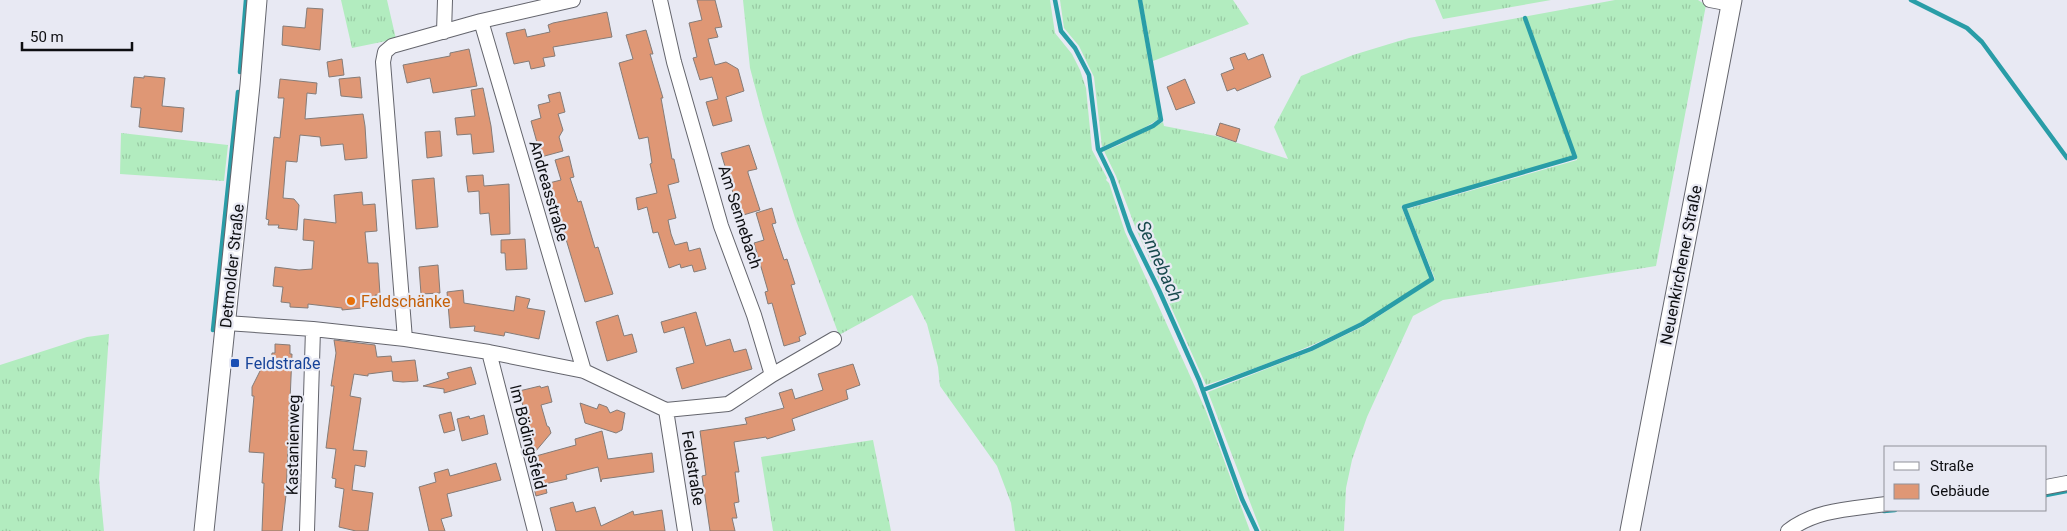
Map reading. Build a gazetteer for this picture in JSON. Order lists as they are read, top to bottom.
{
  "streets": {
    "main road": ["Neuenkirchener Straße", "Detmolder Straße"],
    "street": [
      "Andreasstraße",
      "Am Sennebach",
      "Im Bödingsfeld",
      "Kastanienweg",
      "Feldstraße"
    ]
  },
  "crossings": [
    ["Am Sennebach", "Feldstraße"]
  ],
  "water": ["Sennebach"],
  "places": {
    "other": ["Feldschänke"],
    "transit": ["Feldstraße"]
  },
  "legend": ["Straße", "Gebäude"],
  "scale_bar": "50 m"
}
